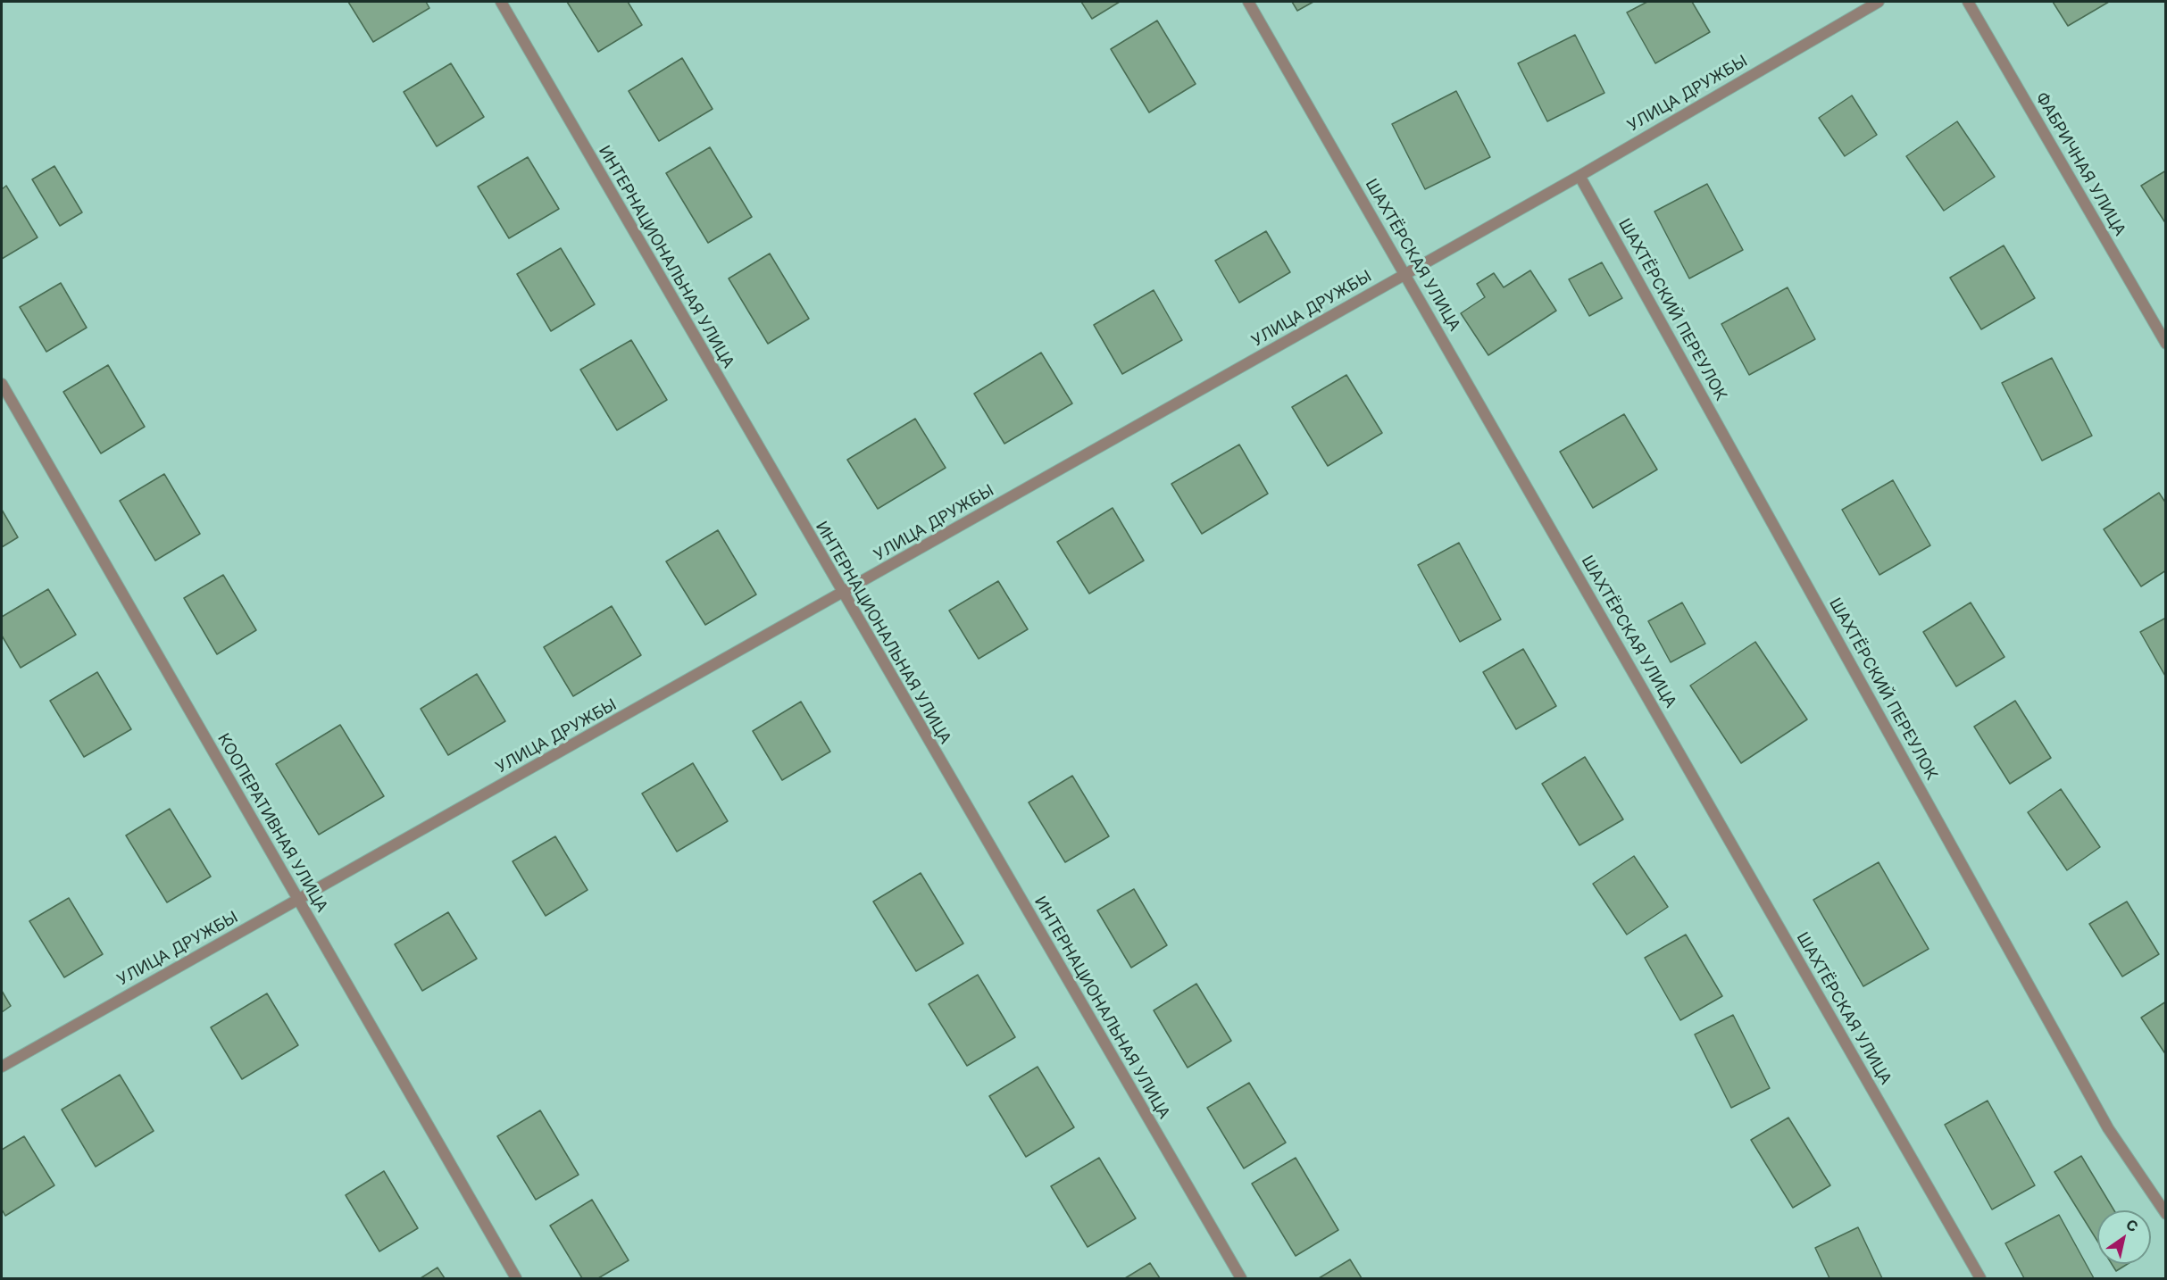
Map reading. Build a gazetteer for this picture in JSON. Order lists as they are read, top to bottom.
{
  "streets": {
    "street": [
      "УЛИЦА ДРУЖБЫ",
      "ФАБРИЧНАЯ УЛИЦА",
      "ШАХТЁРСКАЯ УЛИЦА",
      "ИНТЕРНАЦИОНАЛЬНАЯ УЛИЦА",
      "ШАХТЁРСКИЙ ПЕРЕУЛОК",
      "КООПЕРАТИВНАЯ УЛИЦА"
    ]
  },
  "crossings": [
    ["УЛИЦА ДРУЖБЫ", "ШАХТЁРСКАЯ УЛИЦА"],
    ["УЛИЦА ДРУЖБЫ", "ИНТЕРНАЦИОНАЛЬНАЯ УЛИЦА"],
    ["УЛИЦА ДРУЖБЫ", "ШАХТЁРСКИЙ ПЕРЕУЛОК"],
    ["УЛИЦА ДРУЖБЫ", "КООПЕРАТИВНАЯ УЛИЦА"]
  ],
  "north": "top right"
}
